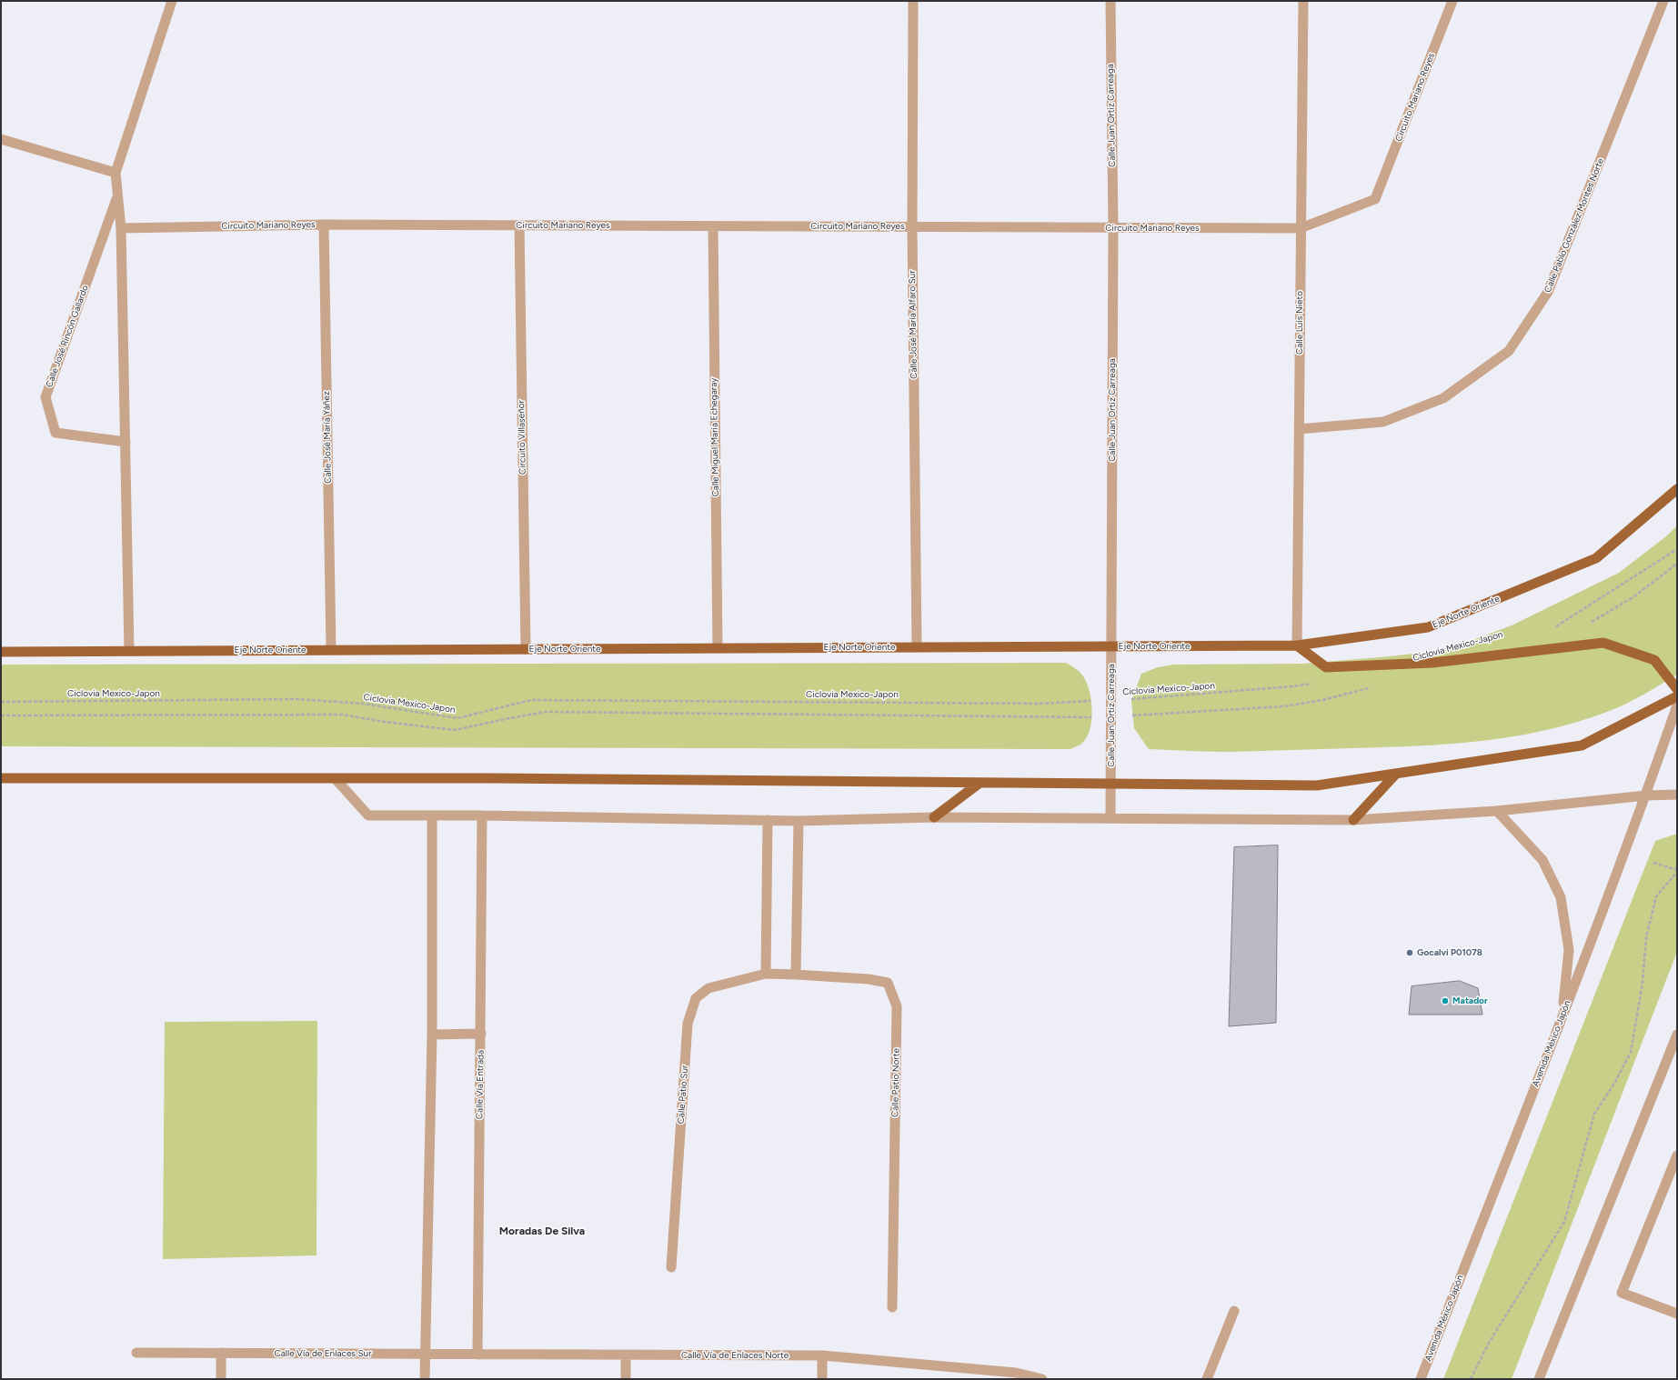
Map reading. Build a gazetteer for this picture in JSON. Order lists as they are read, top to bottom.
{
  "streets": {
    "main road": ["Eje Norte Oriente"],
    "street": [
      "Circuito Mariano Reyes",
      "Calle Juan Ortiz Carreaga",
      "Calle Pablo González Montes Norte",
      "Calle Luis Nieto",
      "Calle José María Alfaro Sur",
      "Calle José Rincón Gallardo",
      "Calle José María Yáñez",
      "Circuito Villaseñor",
      "Calle Miguel María Echegaray",
      "Avenida México Japón",
      "Calle Patio Norte",
      "Calle Vía Entrada",
      "Calle Patio Sur",
      "Calle Vía de Enlaces Sur",
      "Calle Vía de Enlaces Norte"
    ],
    "path": ["Ciclovia Mexico-Japon"]
  },
  "crossings": [
    ["Circuito Mariano Reyes", "Calle Juan Ortiz Carreaga"],
    ["Circuito Mariano Reyes", "Calle Luis Nieto"],
    ["Circuito Mariano Reyes", "Calle José María Alfaro Sur"],
    ["Circuito Mariano Reyes", "Calle José Rincón Gallardo"],
    ["Circuito Mariano Reyes", "Calle José María Yáñez"],
    ["Circuito Mariano Reyes", "Circuito Villaseñor"],
    ["Circuito Mariano Reyes", "Calle Miguel María Echegaray"],
    ["Calle Juan Ortiz Carreaga", "Eje Norte Oriente"],
    ["Calle Juan Ortiz Carreaga", "Ciclovia Mexico-Japon"],
    ["Calle Pablo González Montes Norte", "Calle Luis Nieto"],
    ["Calle Luis Nieto", "Eje Norte Oriente"],
    ["Calle José María Alfaro Sur", "Eje Norte Oriente"],
    ["Calle José Rincón Gallardo", "Eje Norte Oriente"],
    ["Calle José María Yáñez", "Eje Norte Oriente"],
    ["Circuito Villaseñor", "Eje Norte Oriente"],
    ["Calle Miguel María Echegaray", "Eje Norte Oriente"],
    ["Calle Patio Norte", "Calle Patio Sur"],
    ["Calle Vía Entrada", "Calle Vía de Enlaces Norte"],
    ["Calle Vía de Enlaces Sur", "Calle Vía de Enlaces Norte"]
  ],
  "districts": ["Moradas De Silva"],
  "places": ["Gocalvi P01078", "Matador"]
}
